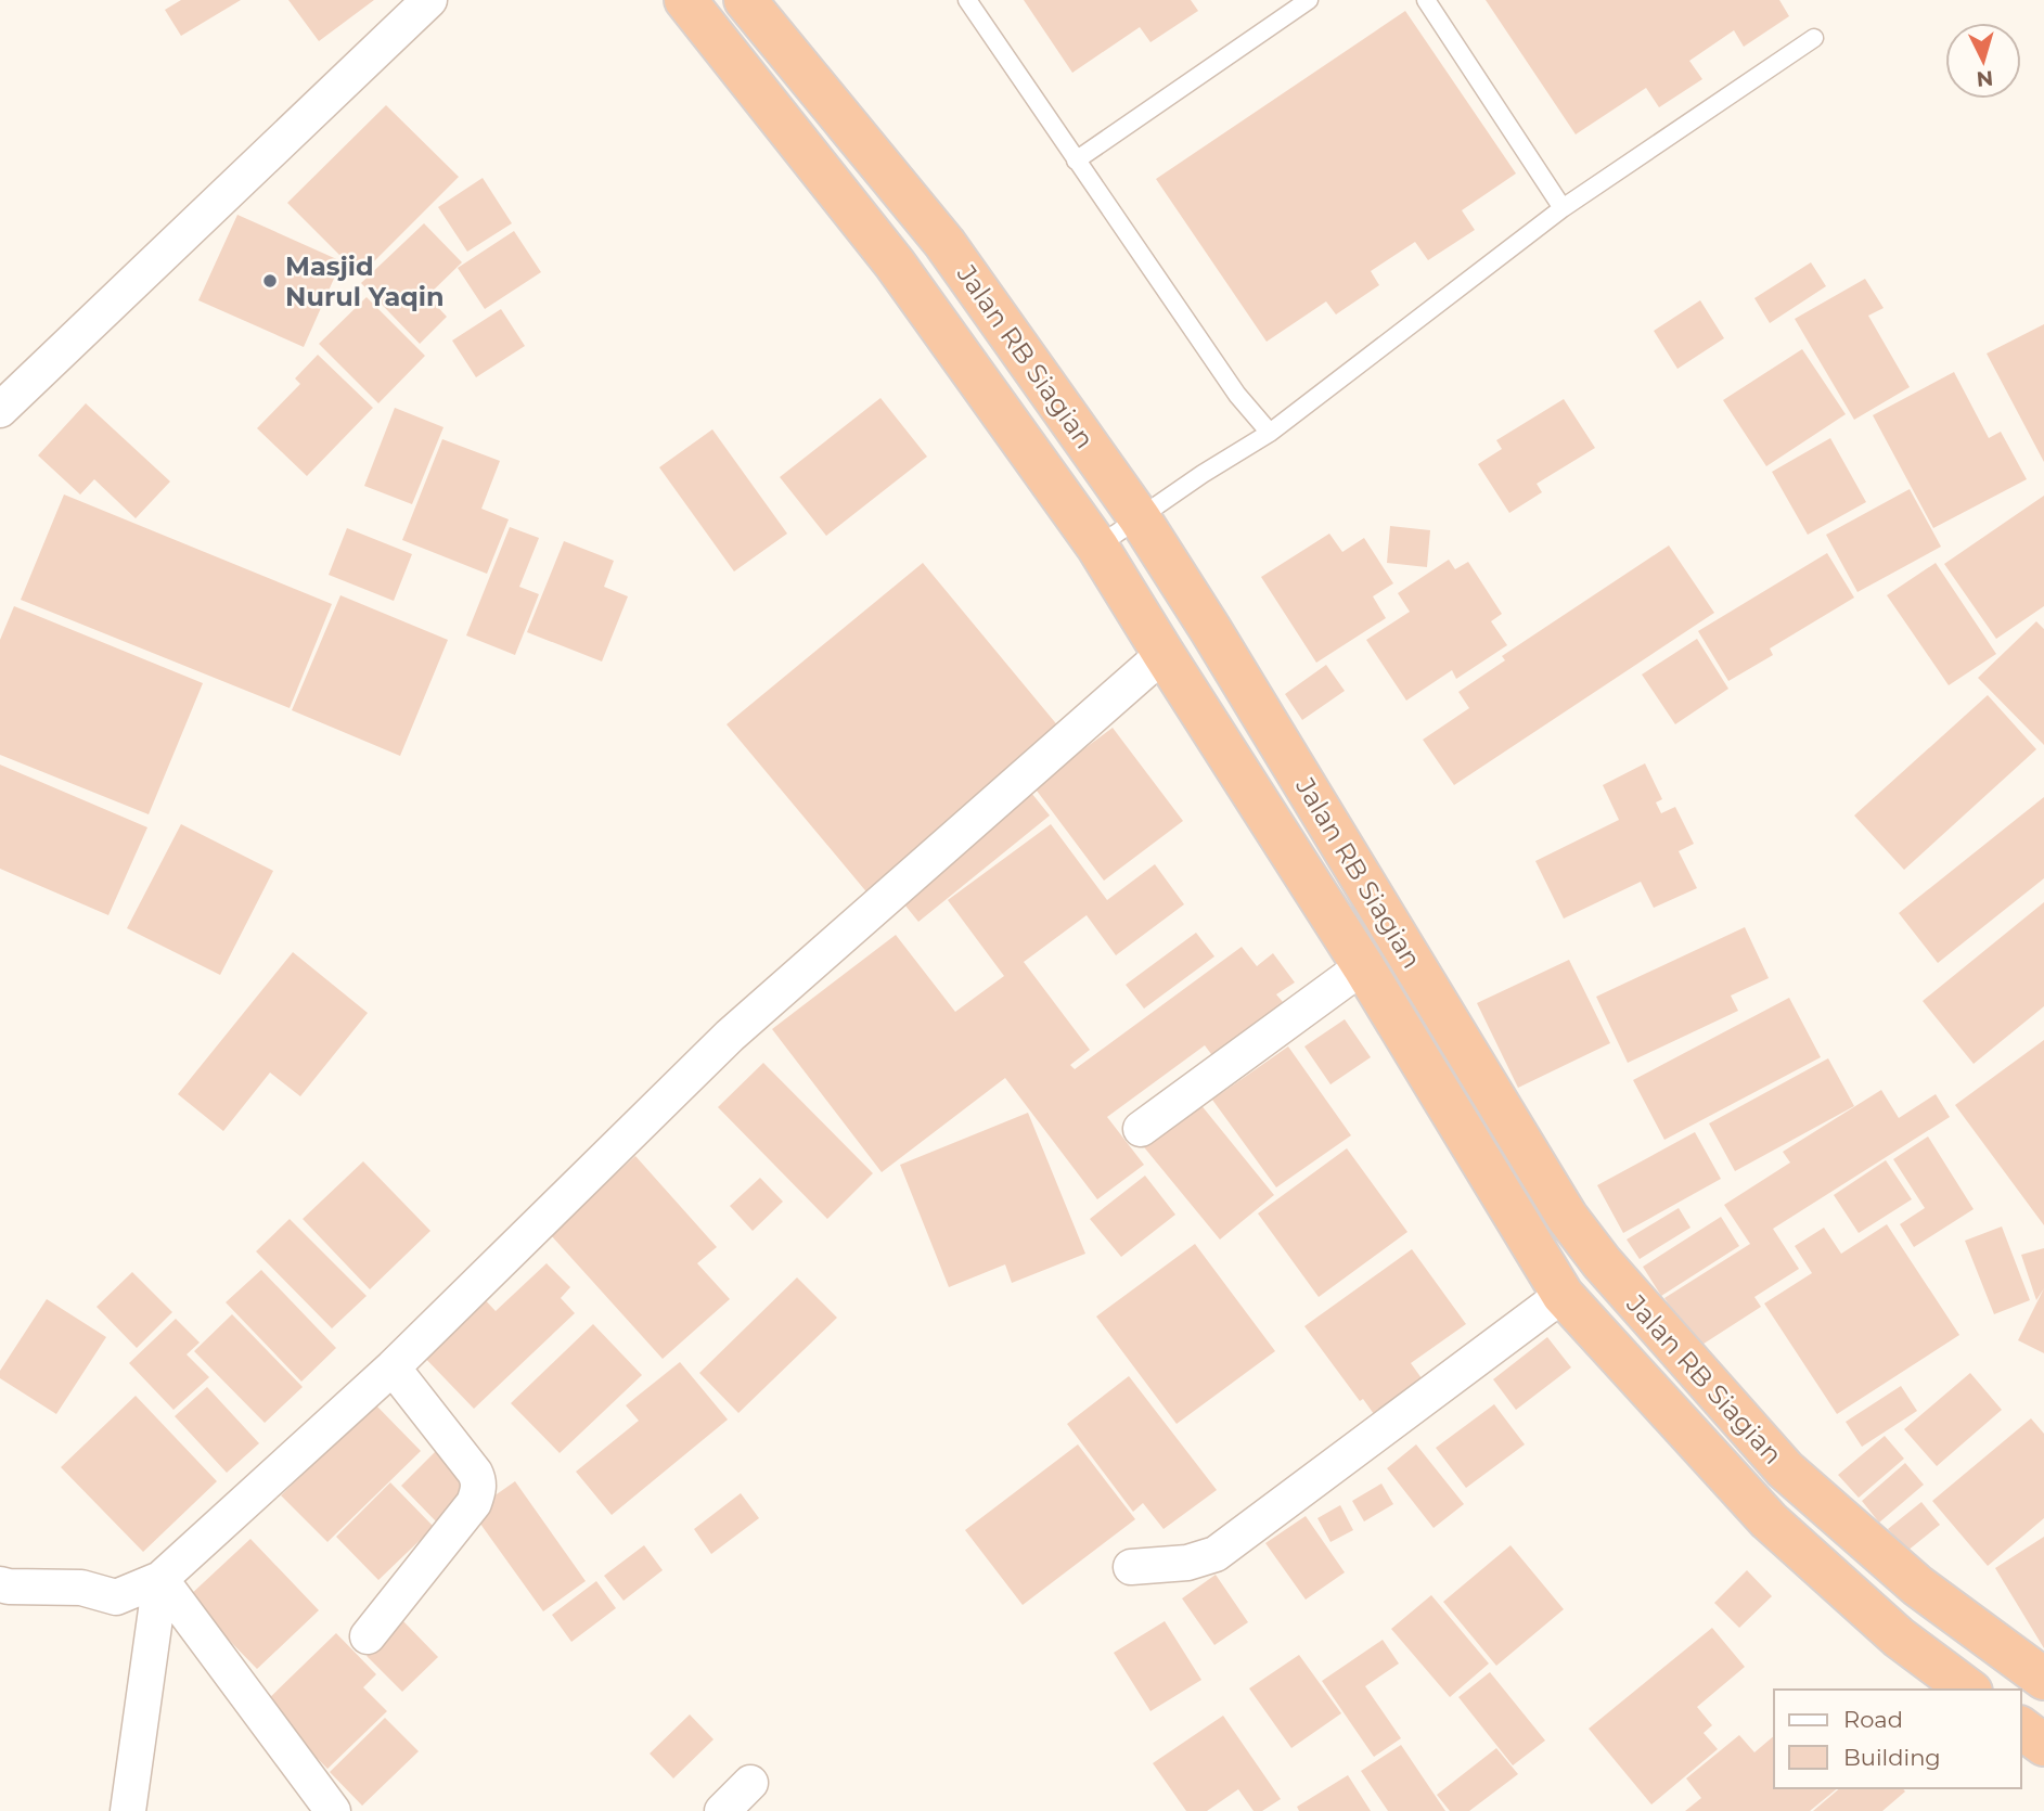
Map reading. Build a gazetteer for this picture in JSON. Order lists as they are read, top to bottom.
{
  "streets": {
    "highway": ["Jalan RB Siagian"]
  },
  "places": ["Masjid Nurul Yaqin"],
  "legend": ["Road", "Building"],
  "north": "bottom"
}
